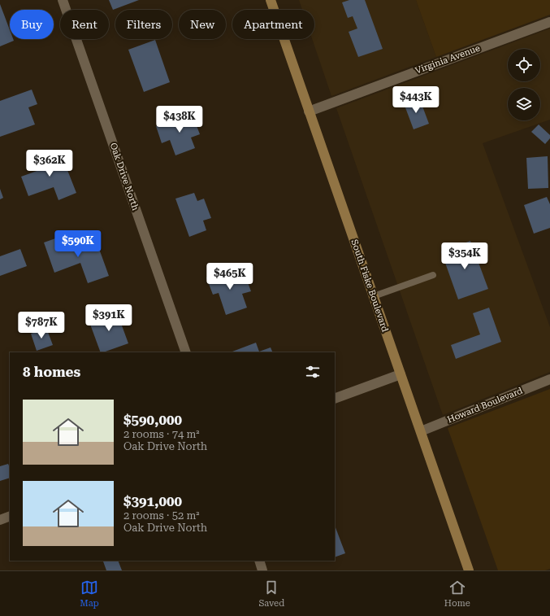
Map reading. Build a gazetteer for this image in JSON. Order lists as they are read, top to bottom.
{
  "streets": {
    "main road": ["South Fiske Boulevard"],
    "street": ["Virginia Avenue", "Oak Drive North", "Howard Boulevard"]
  },
  "crossings": [
    ["Virginia Avenue", "South Fiske Boulevard"],
    ["South Fiske Boulevard", "Howard Boulevard"]
  ],
  "page": {
    "chip": [
      "Buy",
      "Rent",
      "Filters",
      "New",
      "Apartment"
    ],
    "price": [
      "$443K",
      "$438K",
      "$362K",
      "$590K",
      "$354K",
      "$465K",
      "$391K",
      "$787K"
    ],
    "heading": "8 homes",
    "list": [
      {
        "name": "$590,000",
        "note": "2 rooms · 74 m² · Oak Drive North"
      },
      {
        "name": "$391,000",
        "note": "2 rooms · 52 m² · Oak Drive North"
      }
    ],
    "tabs": ["Map", "Saved", "Home"]
  }
}
